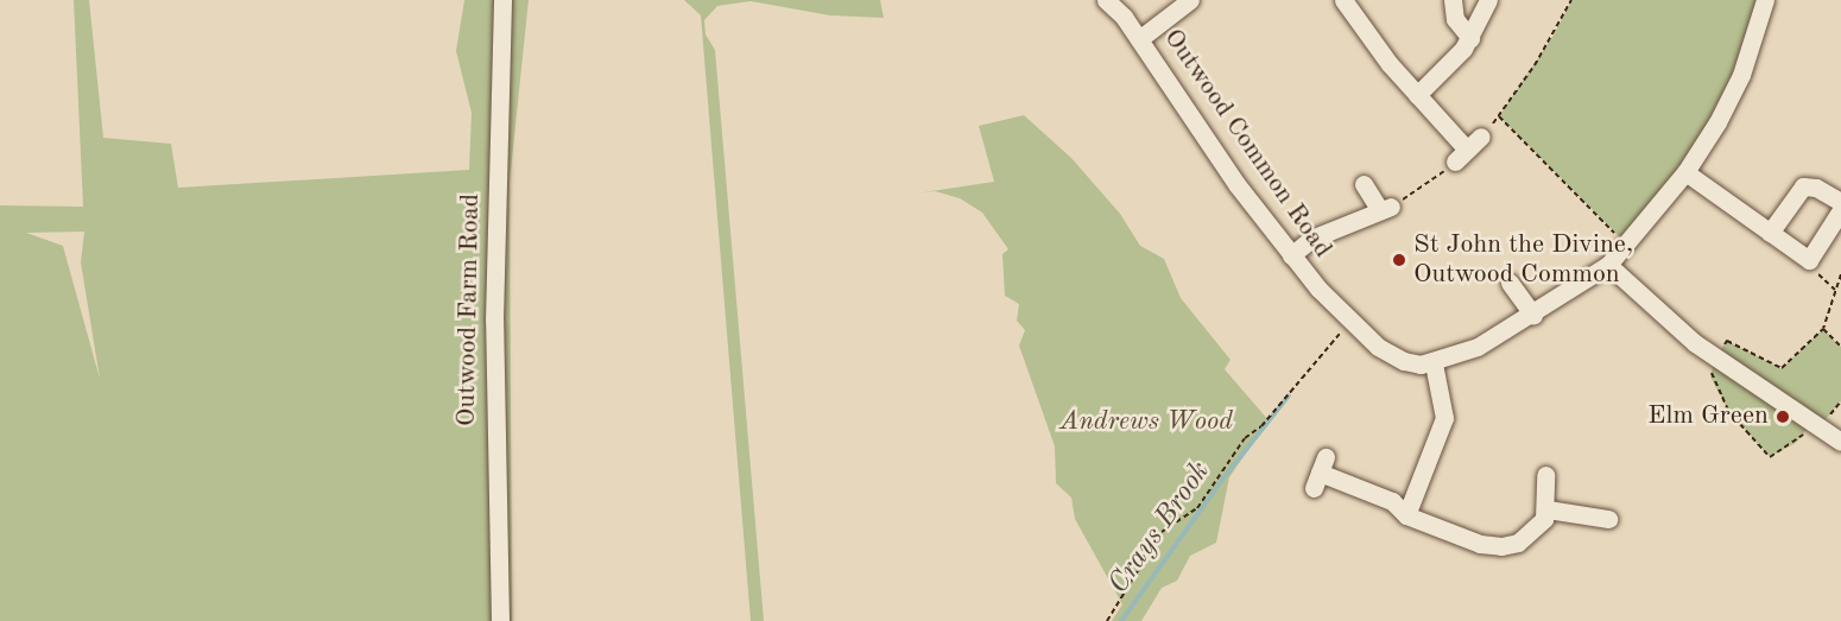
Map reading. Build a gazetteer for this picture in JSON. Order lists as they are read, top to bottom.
{
  "streets": {
    "street": ["Outwood Common Road", "Outwood Farm Road"]
  },
  "water": ["Crays Brook"],
  "parks": ["Andrews Wood"],
  "places": ["St John the Divine, Outwood Common", "Elm Green"]
}
